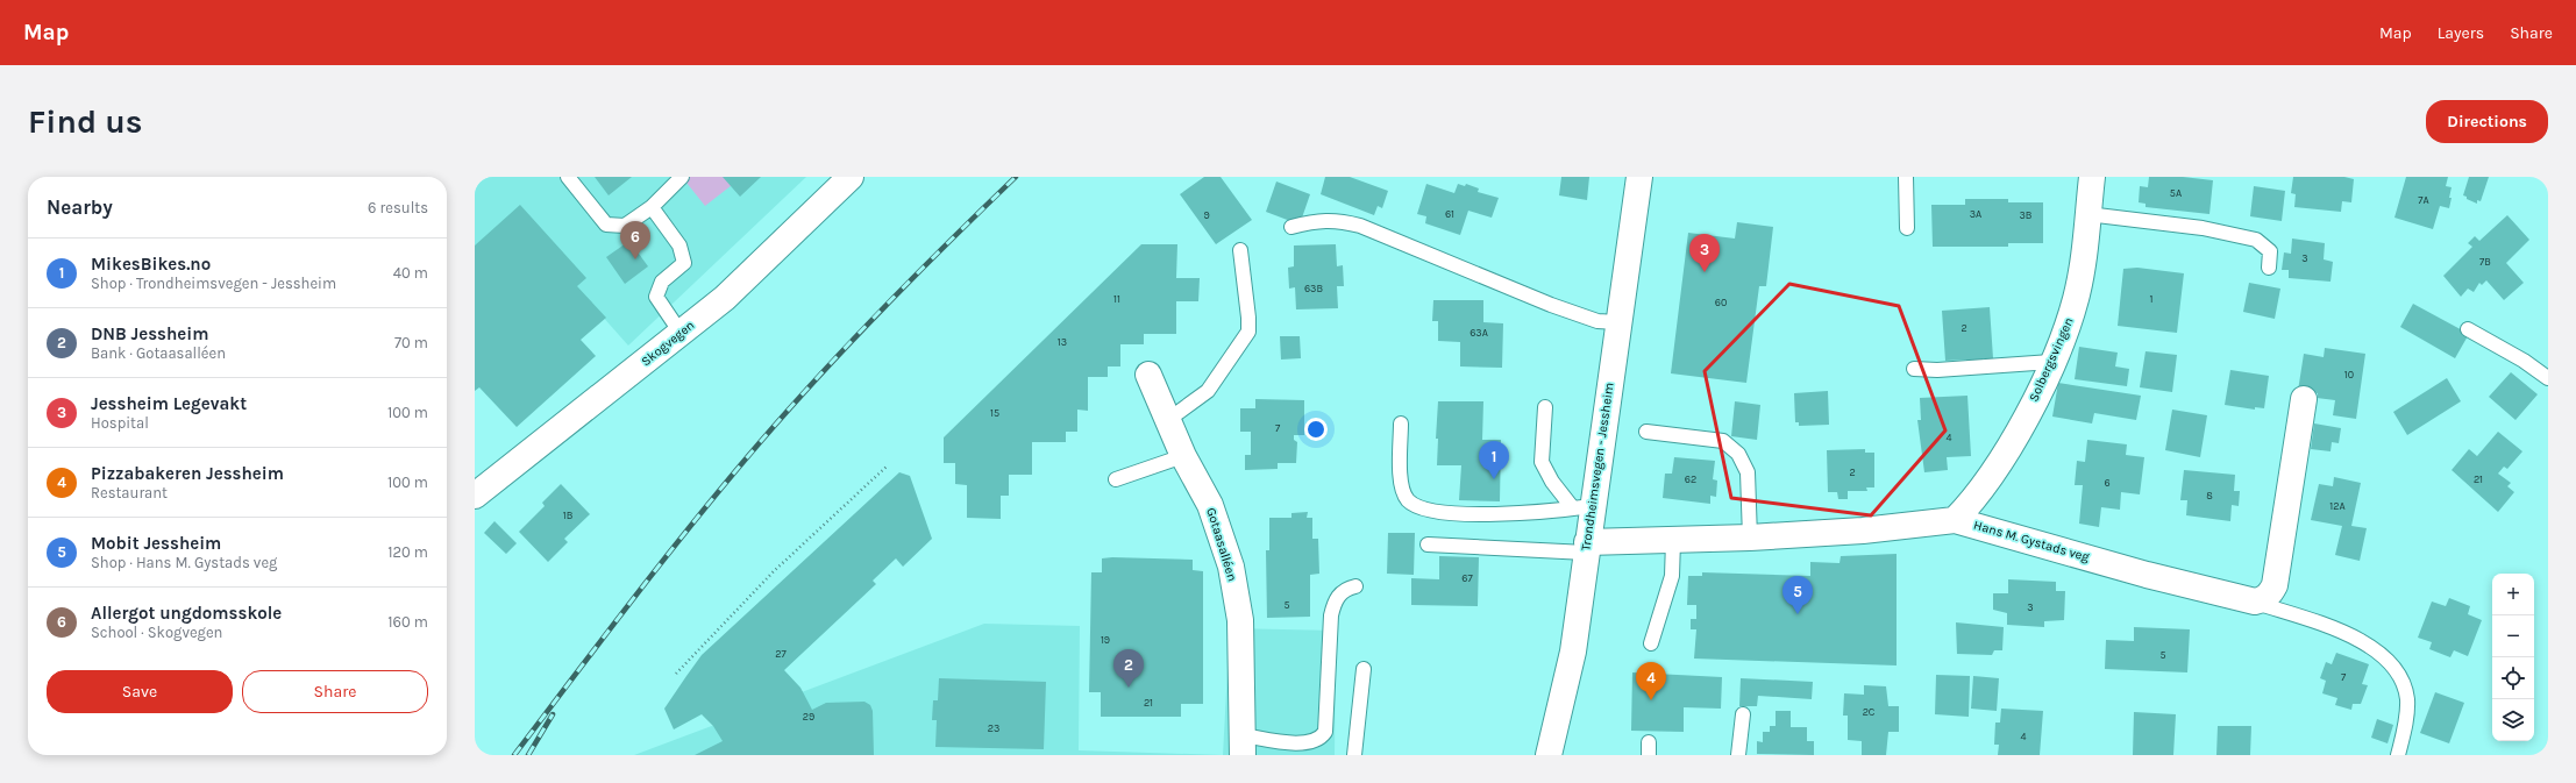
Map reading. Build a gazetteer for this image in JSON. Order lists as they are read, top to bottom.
{
  "streets": {
    "street": [
      "Skogvegen",
      "Solbergsvingen",
      "Trondheimsvegen - Jessheim",
      "Hans M. Gystads veg",
      "Gotaasalléen"
    ]
  },
  "crossings": [
    ["Solbergsvingen", "Hans M. Gystads veg"],
    ["Trondheimsvegen - Jessheim", "Hans M. Gystads veg"]
  ],
  "house_numbers": [
    "5A",
    "7A",
    "61",
    "3A",
    "9",
    "3B",
    "3",
    "7B",
    "63B",
    "11",
    "1",
    "60",
    "2",
    "63A",
    "13",
    "10",
    "15",
    "7",
    "4",
    "2",
    "62",
    "21",
    "6",
    "8",
    "12A",
    "1B",
    "67",
    "5",
    "3",
    "19",
    "27",
    "5",
    "7",
    "21",
    "2C",
    "29",
    "23",
    "4"
  ],
  "page": {
    "header": "Map",
    "nav": ["Map", "Layers", "Share"],
    "buttons": [
      "Directions",
      ["Save", "Share"]
    ],
    "title": "Find us",
    "heading": ["Nearby", "6 results"],
    "pins": [
      "6",
      "3",
      "1",
      "5",
      "2",
      "4"
    ],
    "list": [
      {
        "mark": "1",
        "name": "MikesBikes.no",
        "note": "Shop · Trondheimsvegen - Jessheim",
        "value": "40 m"
      },
      {
        "mark": "2",
        "name": "DNB Jessheim",
        "note": "Bank · Gotaasalléen",
        "value": "70 m"
      },
      {
        "mark": "3",
        "name": "Jessheim Legevakt",
        "note": "Hospital",
        "value": "100 m"
      },
      {
        "mark": "4",
        "name": "Pizzabakeren Jessheim",
        "note": "Restaurant",
        "value": "100 m"
      },
      {
        "mark": "5",
        "name": "Mobit Jessheim",
        "note": "Shop · Hans M. Gystads veg",
        "value": "120 m"
      },
      {
        "mark": "6",
        "name": "Allergot ungdomsskole",
        "note": "School · Skogvegen",
        "value": "160 m"
      }
    ],
    "map_buttons": ["+", "−"]
  }
}
